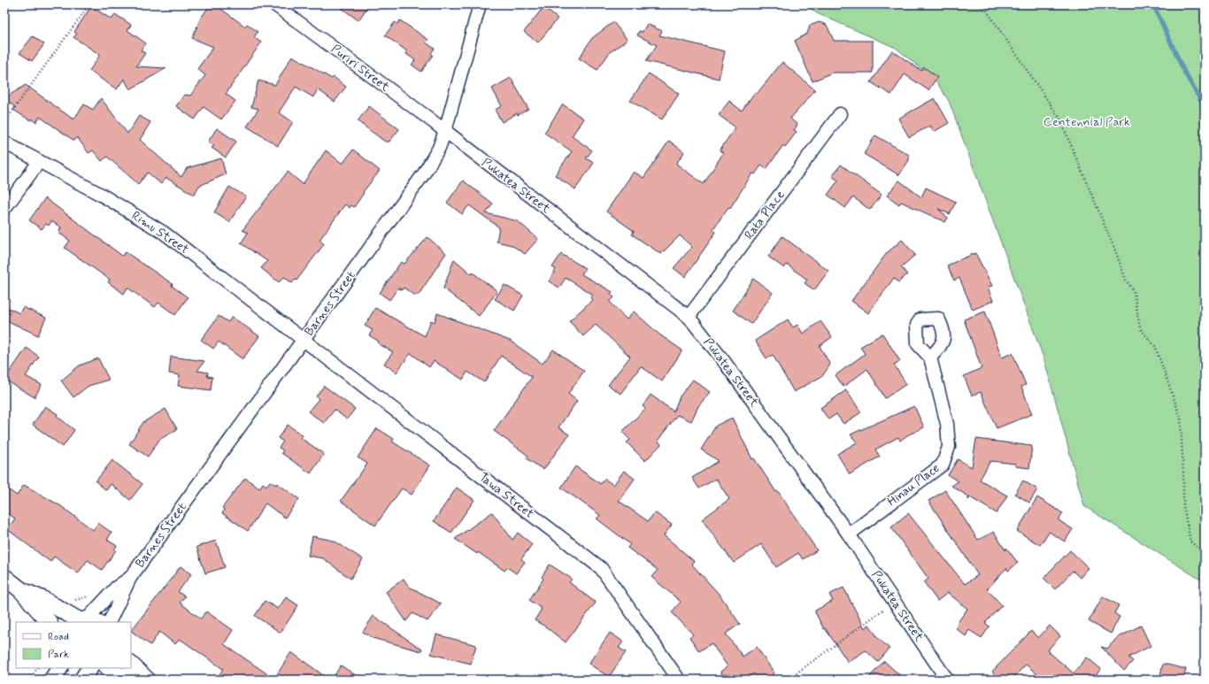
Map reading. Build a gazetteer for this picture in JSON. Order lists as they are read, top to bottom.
{
  "streets": {
    "street": [
      "Puriri Street",
      "Pukatea Street",
      "Rata Place",
      "Rimu Street",
      "Barnes Street",
      "Hinau Place",
      "Tawa Street"
    ]
  },
  "crossings": [
    ["Puriri Street", "Pukatea Street"],
    ["Puriri Street", "Barnes Street"],
    ["Pukatea Street", "Rata Place"],
    ["Pukatea Street", "Barnes Street"],
    ["Pukatea Street", "Hinau Place"],
    ["Rimu Street", "Barnes Street"],
    ["Rimu Street", "Tawa Street"],
    ["Barnes Street", "Tawa Street"]
  ],
  "parks": ["Centennial Park"],
  "legend": ["Road", "Park"]
}
